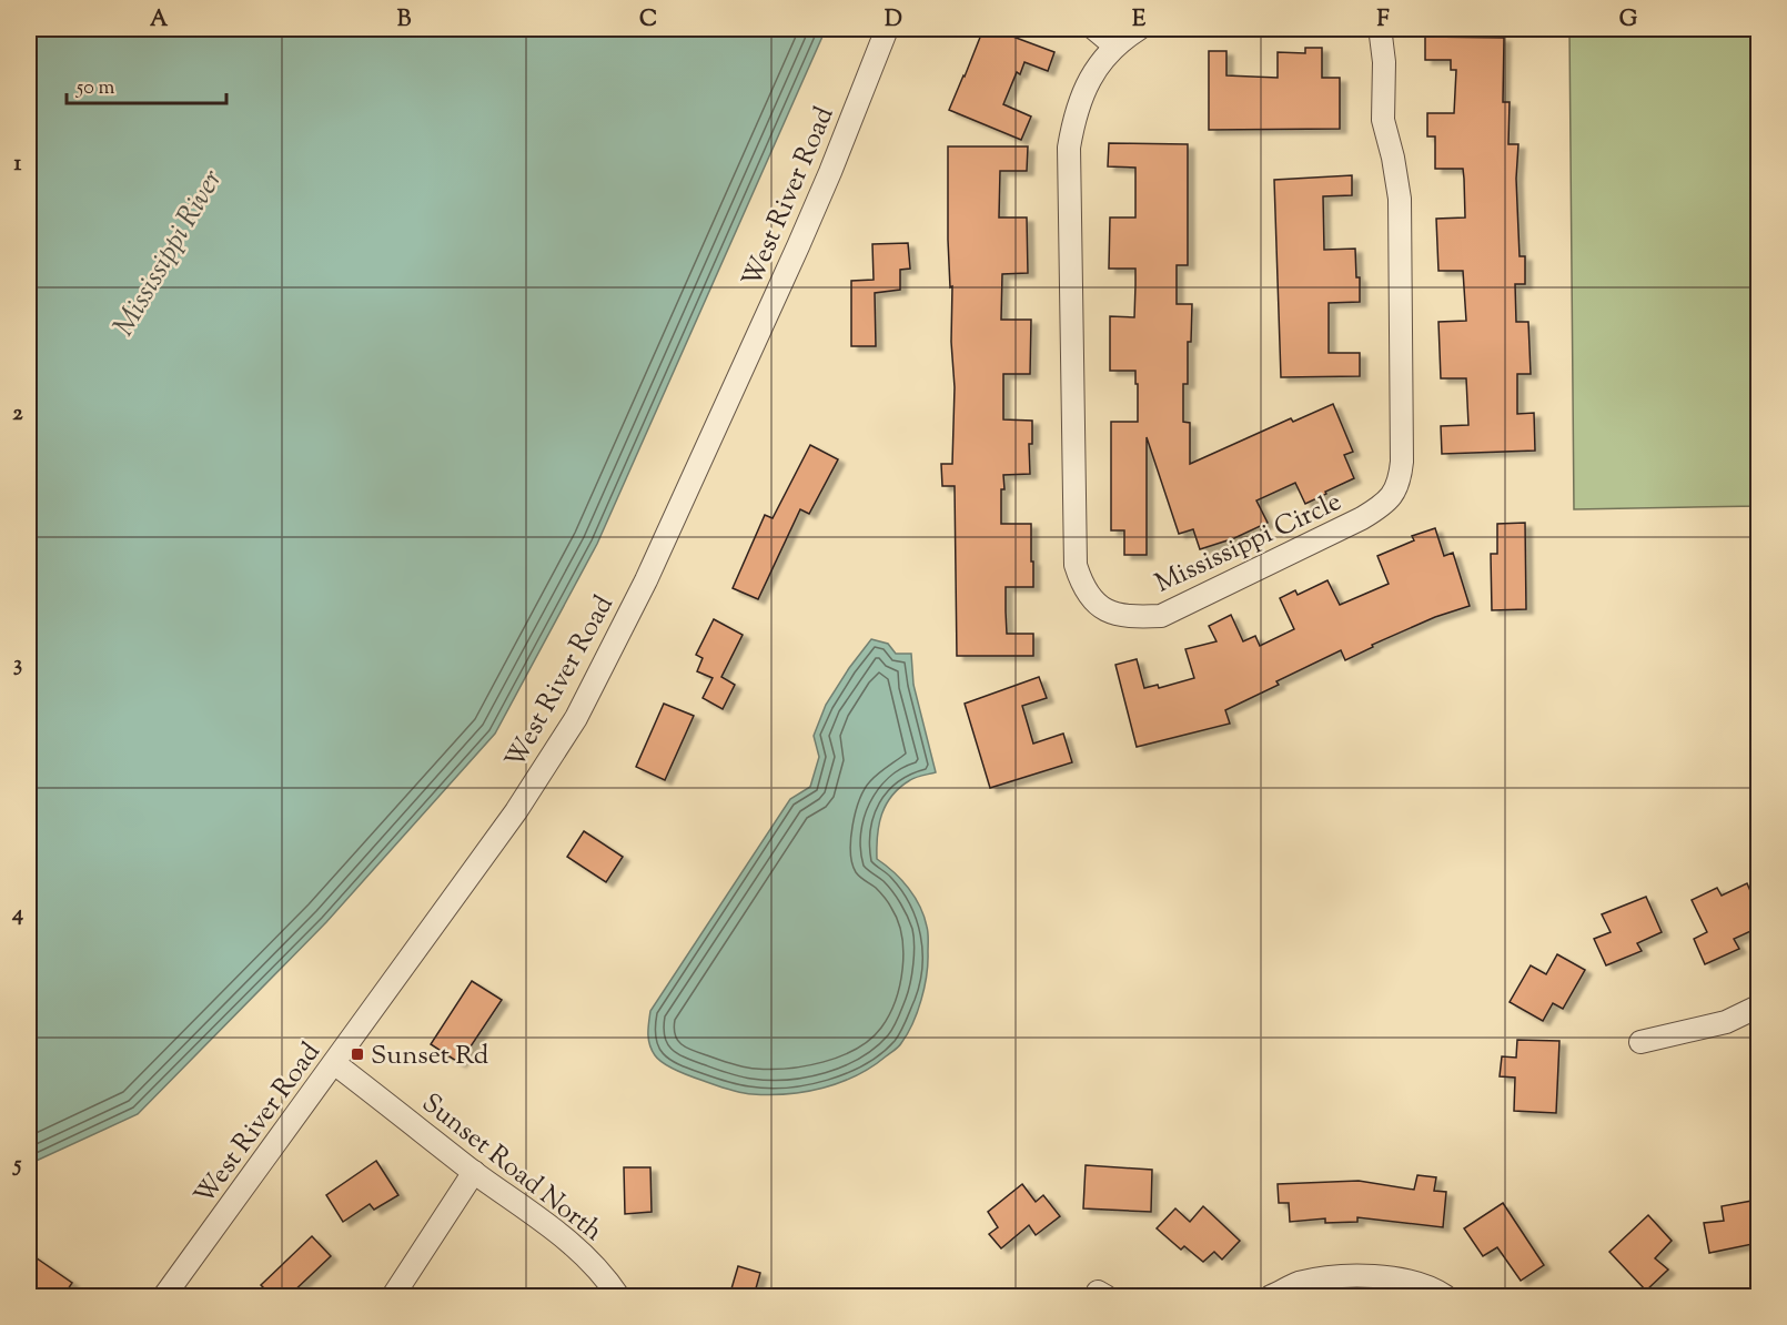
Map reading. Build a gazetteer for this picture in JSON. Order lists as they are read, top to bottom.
{
  "streets": {
    "street": ["West River Road", "Mississippi Circle", "Sunset Road North"]
  },
  "crossings": [
    ["West River Road", "Sunset Road North"]
  ],
  "water": ["Mississippi River"],
  "places": {
    "transit": ["Sunset Rd"]
  },
  "scale_bar": "50 m",
  "grid": {
    "columns": [
      "A",
      "B",
      "C",
      "D",
      "E",
      "F",
      "G"
    ],
    "rows": [
      "1",
      "2",
      "3",
      "4",
      "5"
    ]
  }
}
